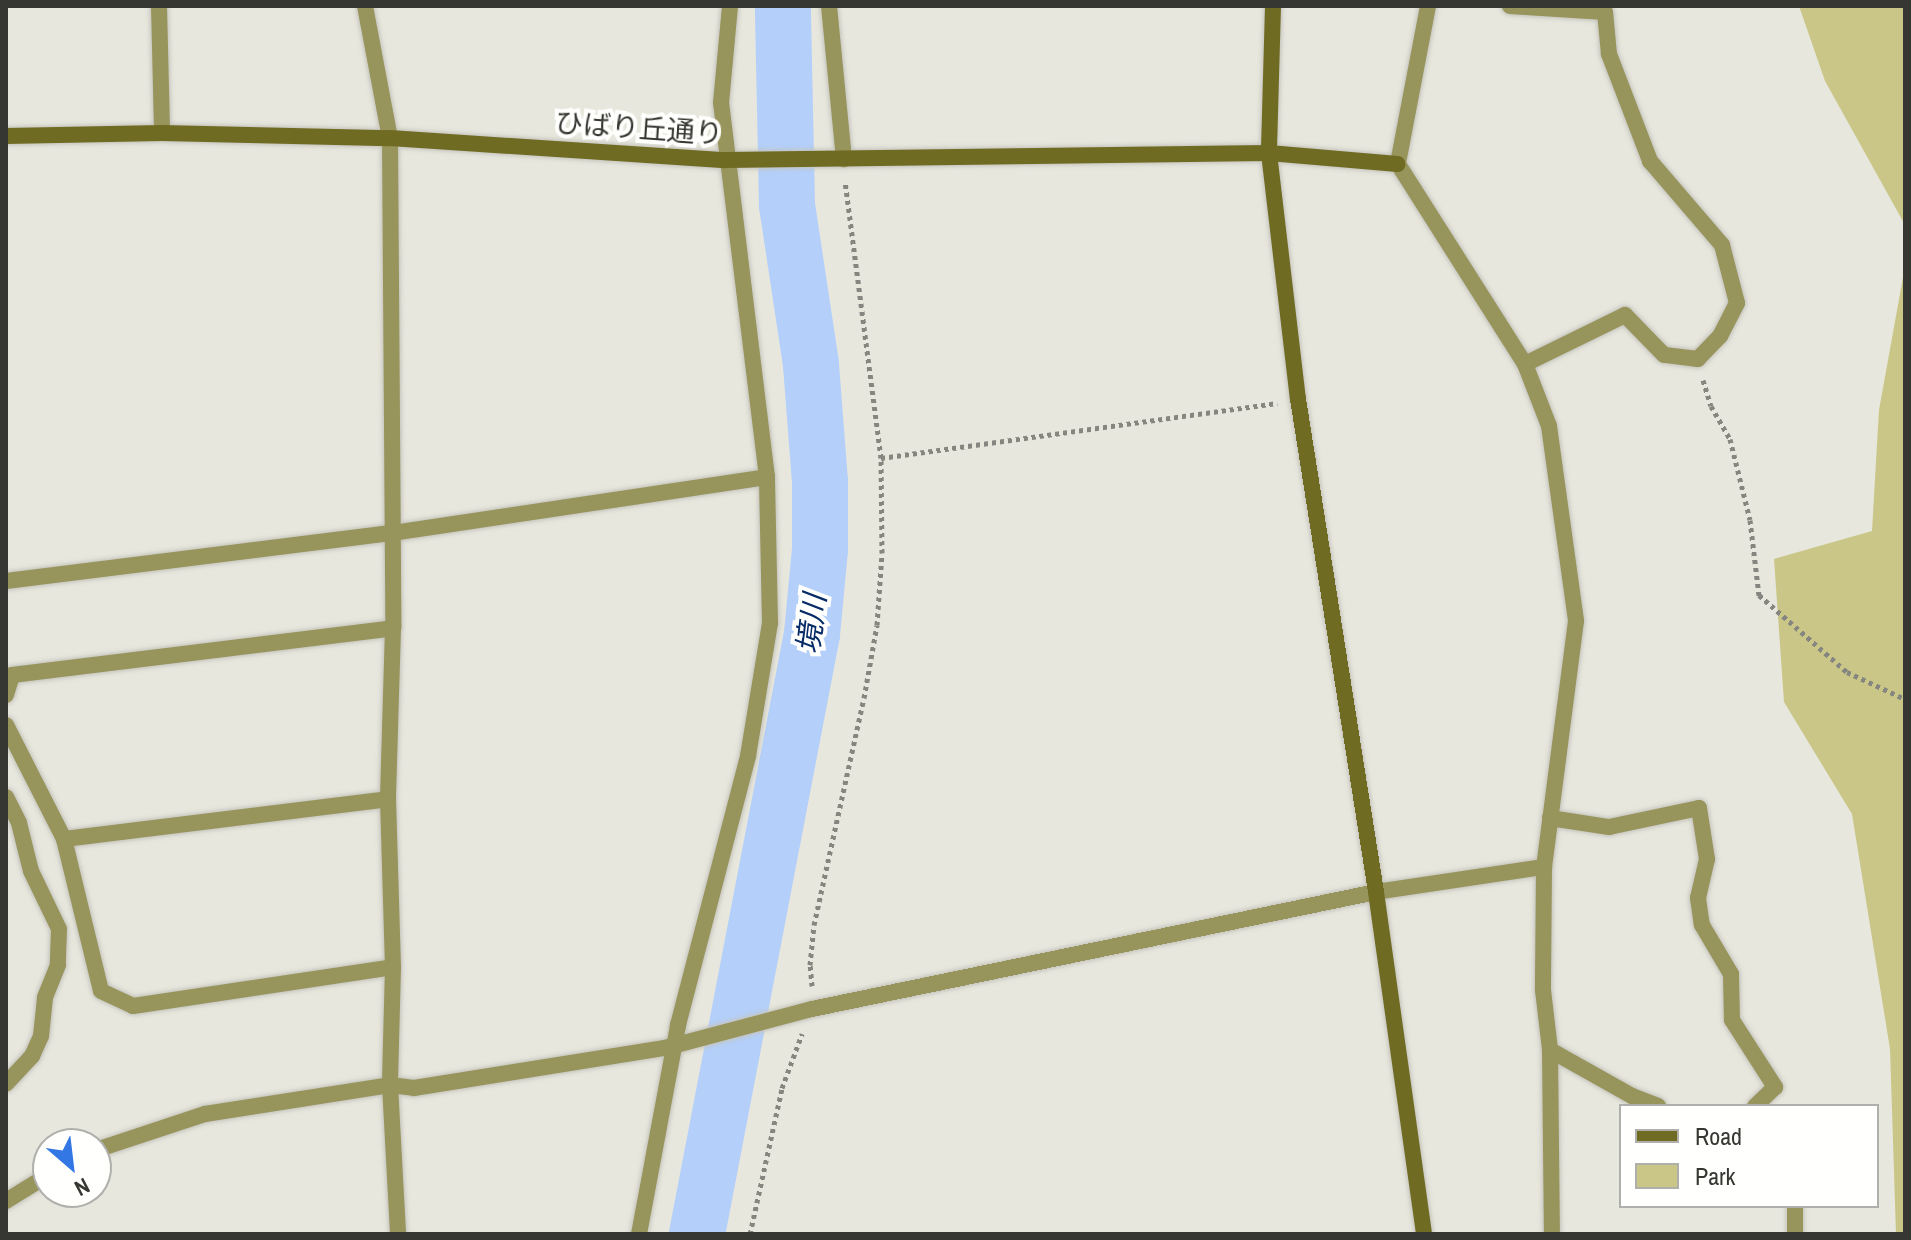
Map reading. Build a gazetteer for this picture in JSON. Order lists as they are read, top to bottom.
{
  "streets": {
    "street": ["ひばり丘通り"]
  },
  "water": ["境川"],
  "legend": ["Road", "Park"],
  "north": "bottom right"
}
